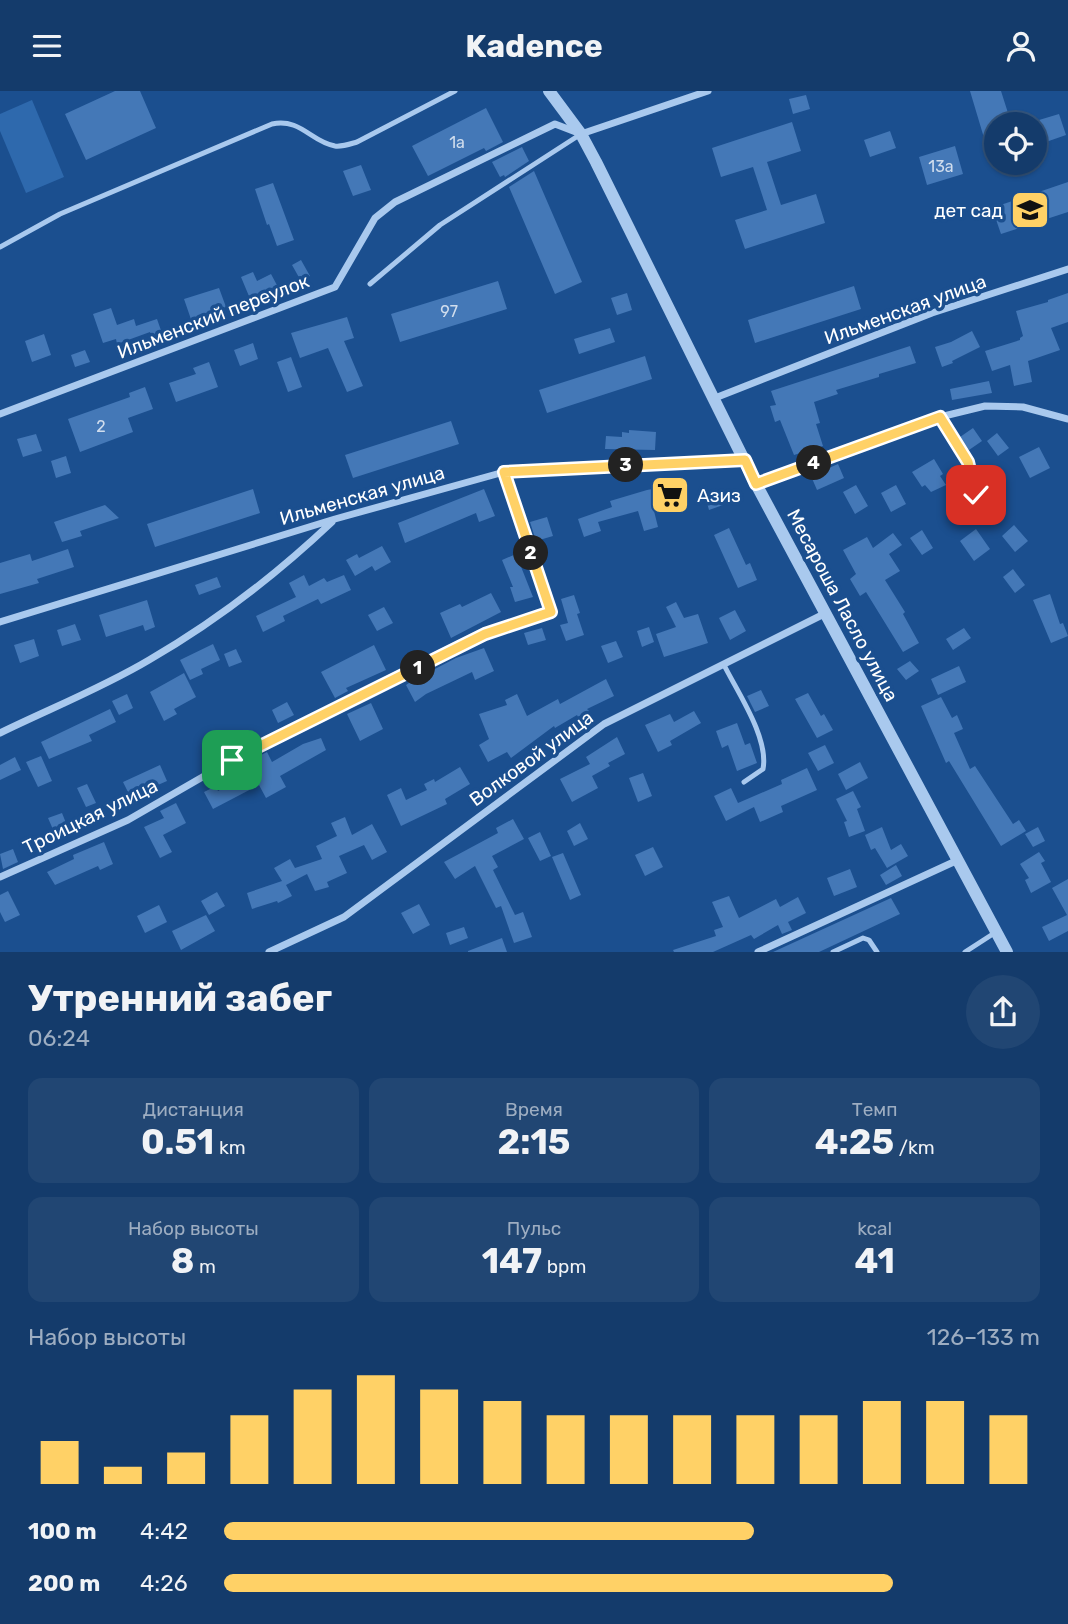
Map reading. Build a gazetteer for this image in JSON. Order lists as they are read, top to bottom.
{
  "streets": {
    "street": [
      "Ильменская улица",
      "Ильменский переулок",
      "Месароша Ласло улица",
      "Волковой улица",
      "Троицкая улица"
    ]
  },
  "crossings": [
    ["Ильменская улица", "Месароша Ласло улица"],
    ["Ильменская улица", "Троицкая улица"],
    ["Ильменский переулок", "Месароша Ласло улица"],
    ["Месароша Ласло улица", "Волковой улица"]
  ],
  "places": {
    "school or university": ["дет сад"],
    "supermarket": ["Азиз"]
  },
  "house_numbers": [
    "1а",
    "13а",
    "97",
    "2"
  ],
  "page": {
    "header": "Kadence",
    "pins": [
      "4",
      "3",
      "2",
      "1"
    ],
    "heading": ["Утренний забег", "06:24"],
    "stats": [
      ["Дистанция", "0.51 km"],
      ["Время", "2:15"],
      ["Темп", "4:25 /km"],
      ["Набор высоты", "8 m"],
      ["Пульс", "147 bpm"],
      ["kcal", "41"]
    ],
    "chart": ["Набор высоты", "126–133 m"],
    "list": [
      {
        "name": "100 m",
        "note": "4:42"
      },
      {
        "name": "200 m",
        "note": "4:26"
      }
    ]
  }
}
